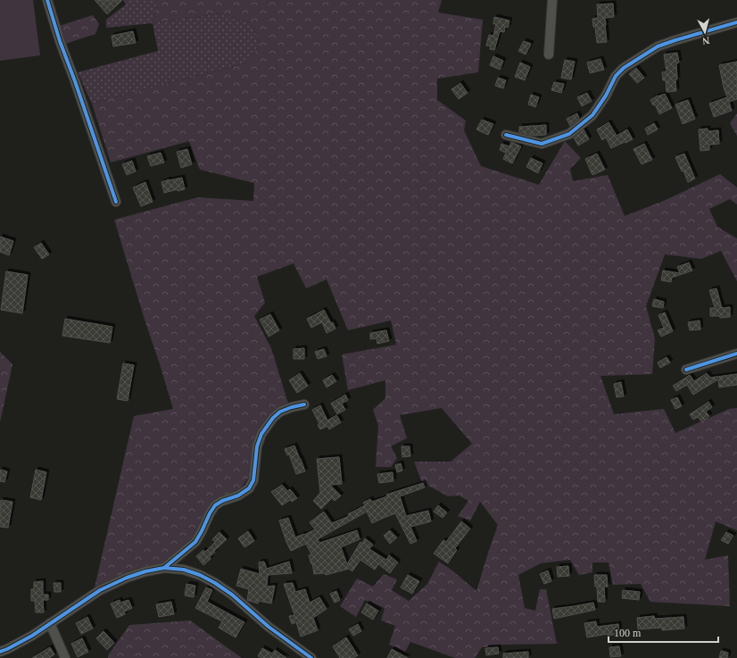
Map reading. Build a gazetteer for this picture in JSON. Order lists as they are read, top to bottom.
{
  "scale_bar": "100 m",
  "north": "bottom"
}
